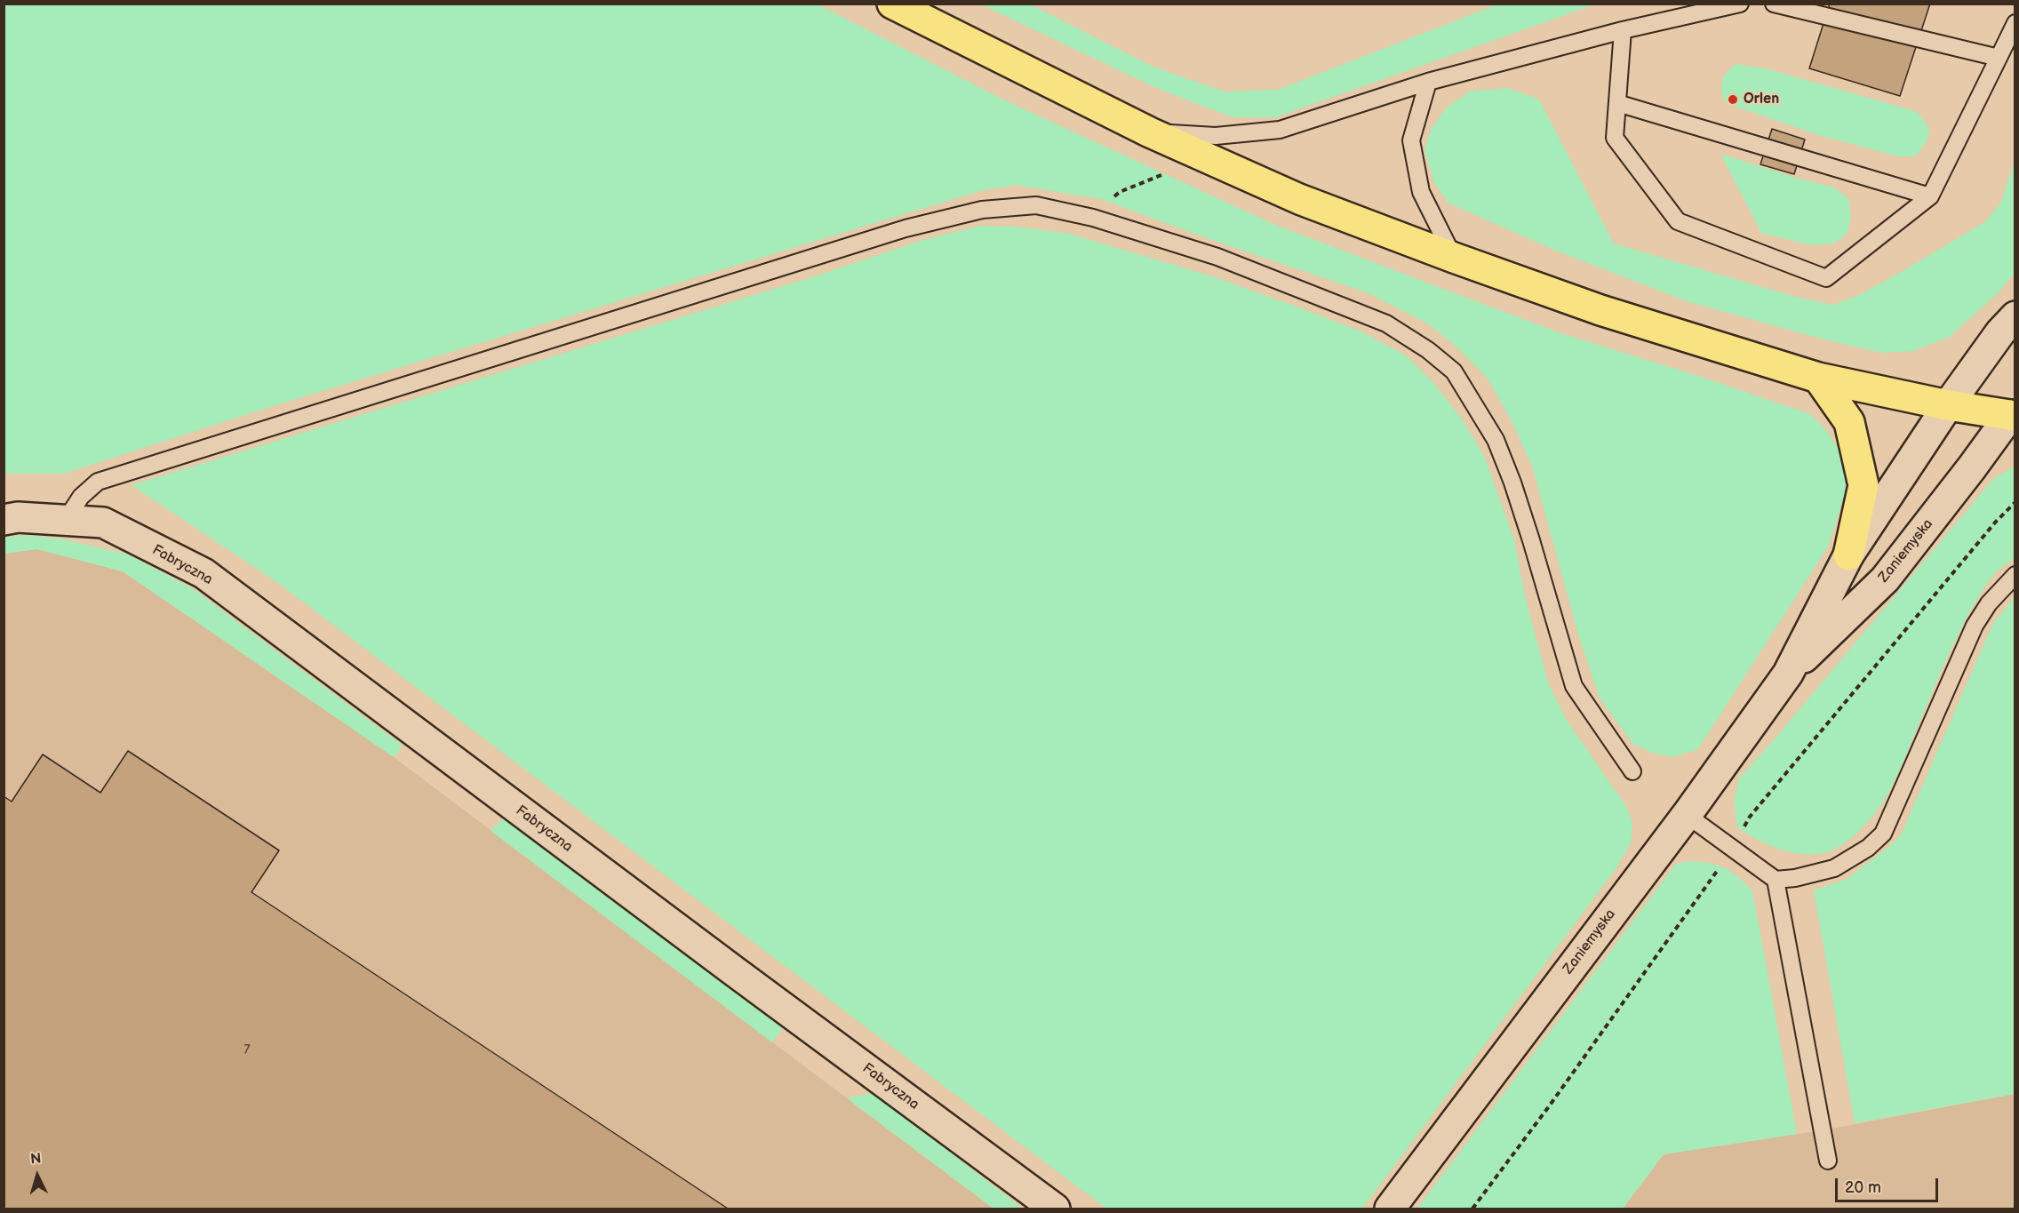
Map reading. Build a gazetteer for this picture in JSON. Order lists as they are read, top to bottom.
{
  "streets": {
    "street": ["Zaniemyska", "Fabryczna"]
  },
  "places": ["Orlen"],
  "house_numbers": ["7"],
  "scale_bar": "20 m",
  "north": "top"
}
